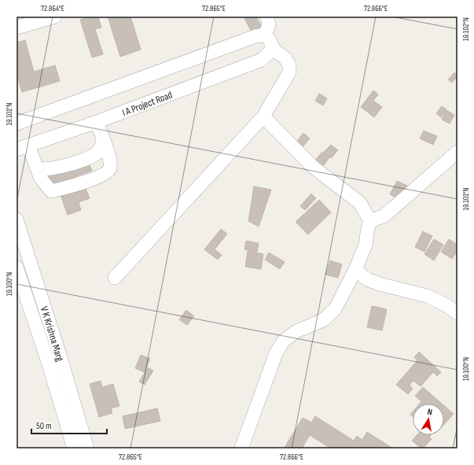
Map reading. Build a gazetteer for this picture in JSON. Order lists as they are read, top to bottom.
{
  "streets": {
    "street": ["I A Project Road", "V K Krishna Marg"]
  },
  "scale_bar": "50 m",
  "north": "top",
  "coordinates": [
    "72.864°E",
    "72.865°E",
    "72.866°E",
    "19.102°N",
    "19.101°N",
    "19.100°N"
  ]
}
